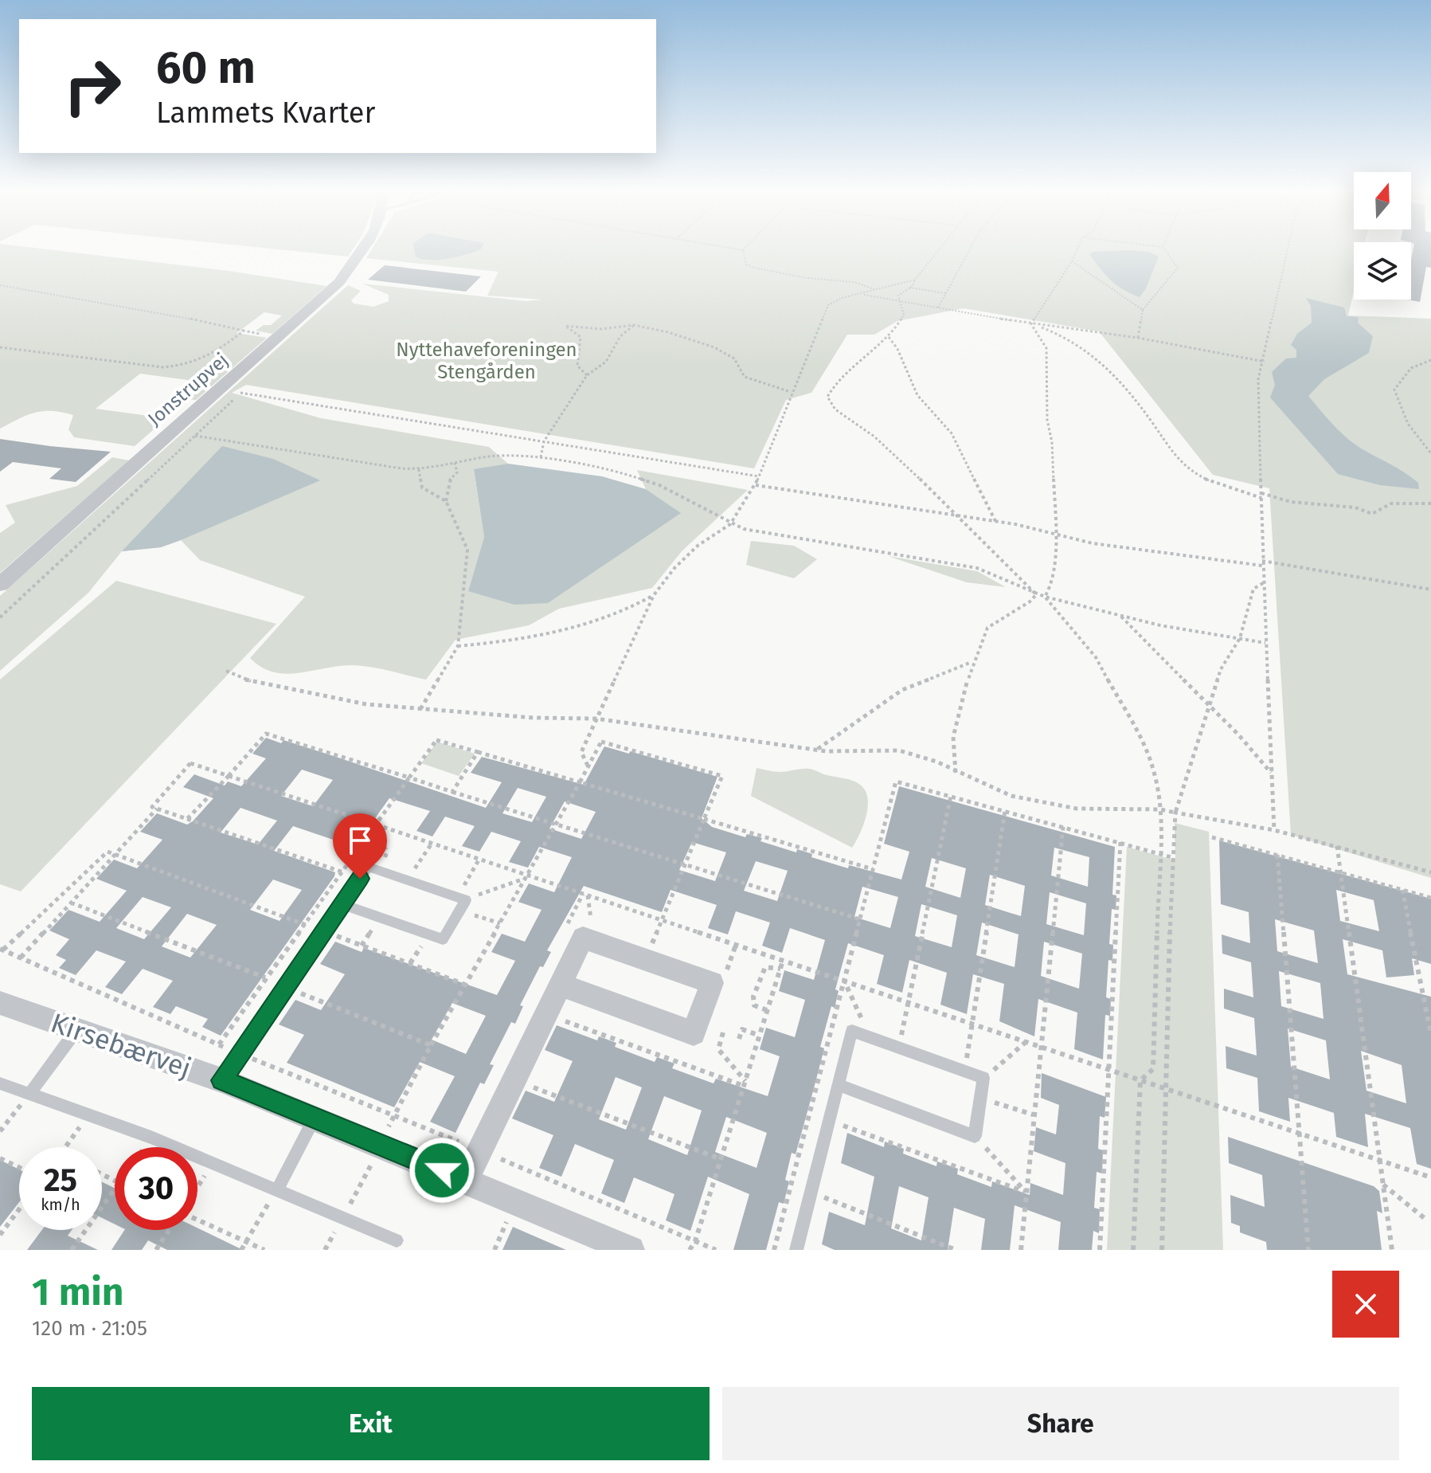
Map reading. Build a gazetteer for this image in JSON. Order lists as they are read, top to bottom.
{
  "streets": {
    "street": ["Jonstrupvej", "Kirsebærvej"]
  },
  "parks": ["Nyttehaveforeningen Stengården"],
  "north": "top",
  "page": {
    "turn": ["60 m", "Lammets Kvarter"],
    "speed": "25 km/h",
    "limit": "30",
    "heading": ["1 min", "120 m · 21:05"],
    "buttons": ["Exit", "Share"]
  }
}
